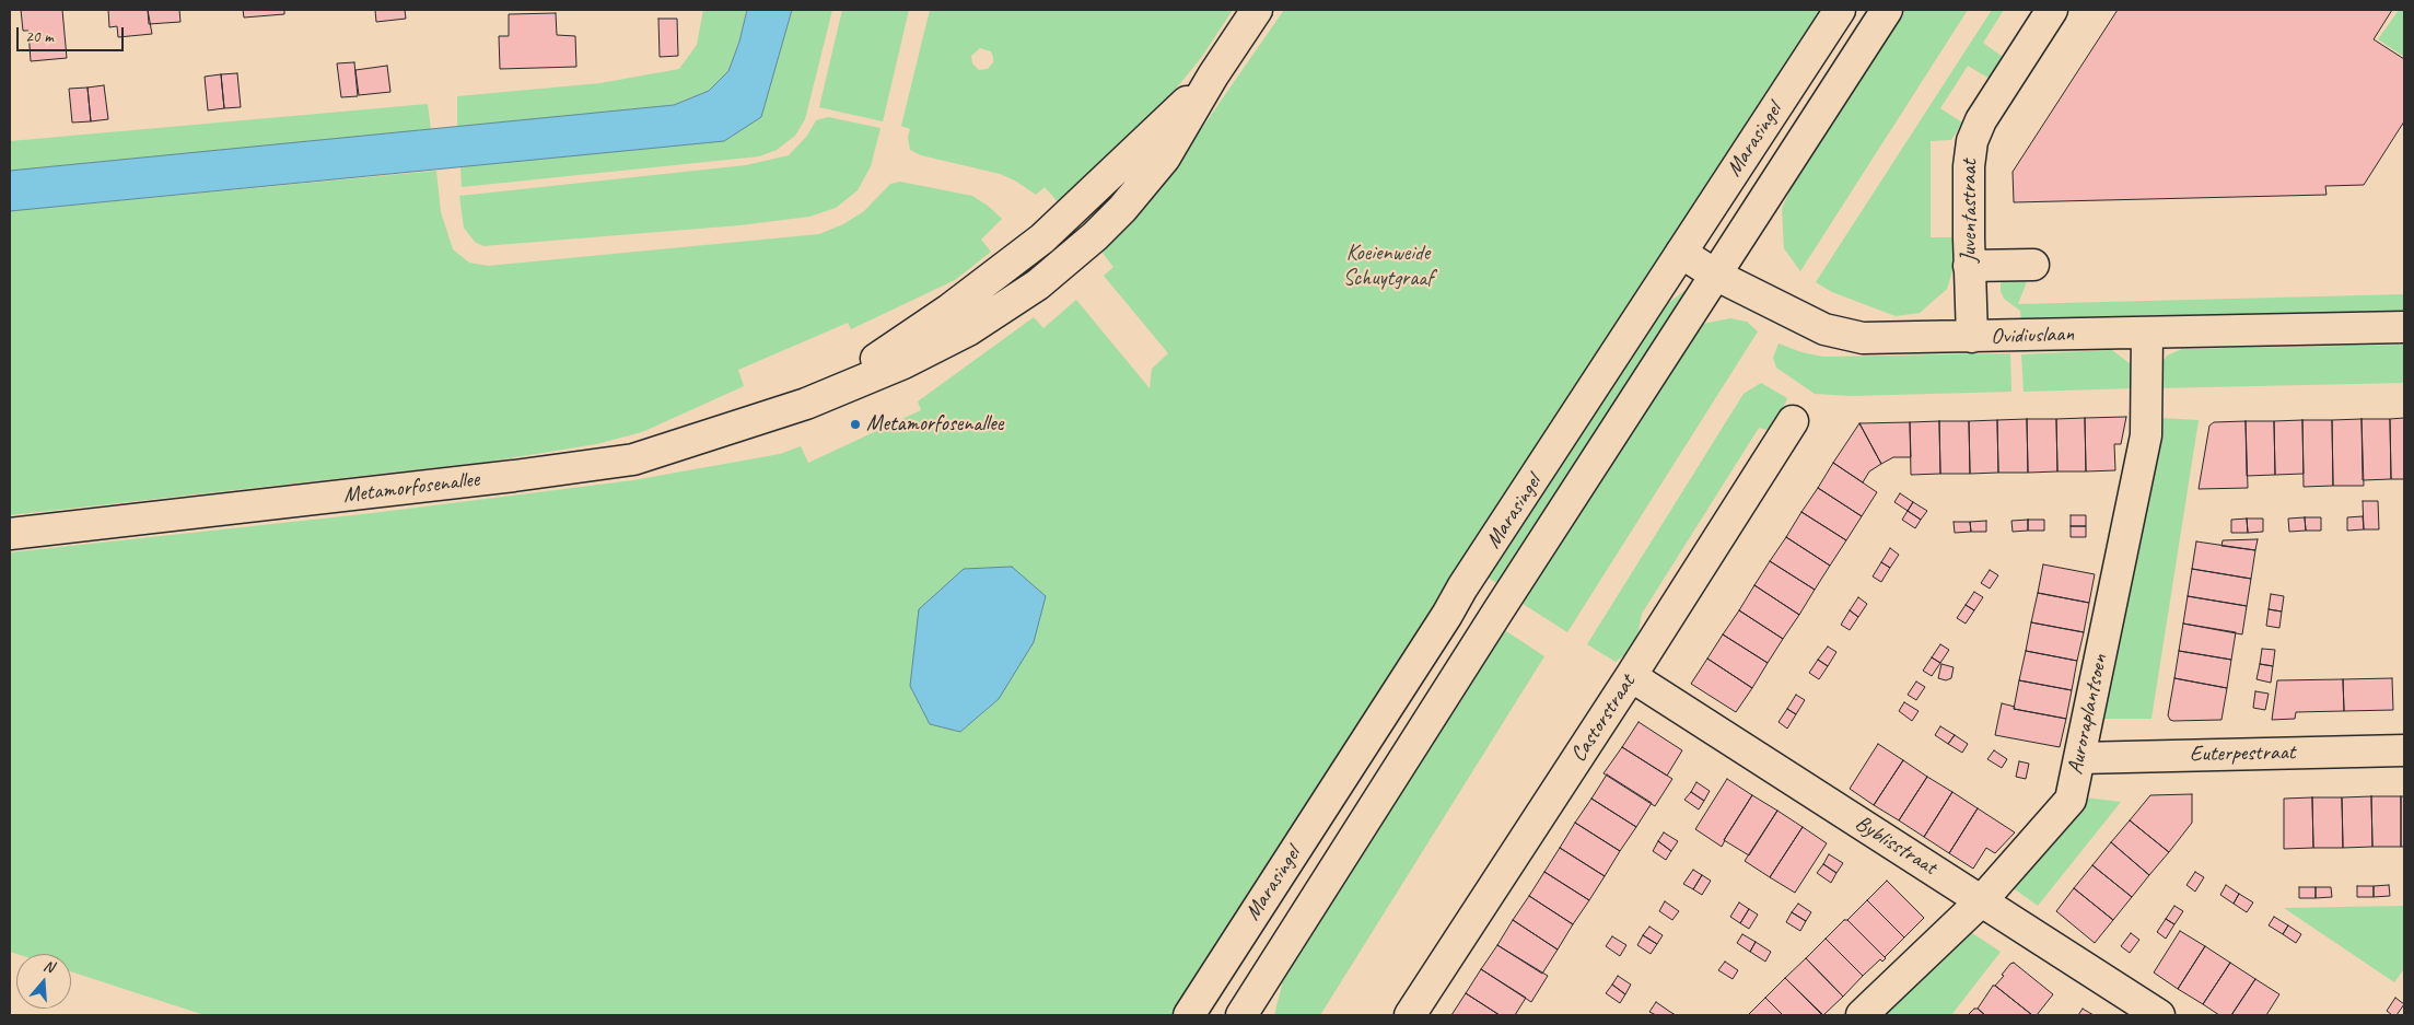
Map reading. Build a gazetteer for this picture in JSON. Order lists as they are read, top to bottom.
{
  "streets": {
    "street": [
      "Marasingel",
      "Juventastraat",
      "Ovidiuslaan",
      "Metamorfosenallee",
      "Auroraplantsoen",
      "Castorstraat",
      "Euterpestraat",
      "Byblisstraat"
    ]
  },
  "crossings": [
    ["Marasingel", "Ovidiuslaan"],
    ["Juventastraat", "Ovidiuslaan"],
    ["Ovidiuslaan", "Auroraplantsoen"],
    ["Auroraplantsoen", "Euterpestraat"],
    ["Auroraplantsoen", "Byblisstraat"],
    ["Castorstraat", "Byblisstraat"]
  ],
  "parks": ["Koeienweide Schuytgraaf"],
  "places": ["Metamorfosenallee"],
  "scale_bar": "20 m",
  "north": "top"
}
